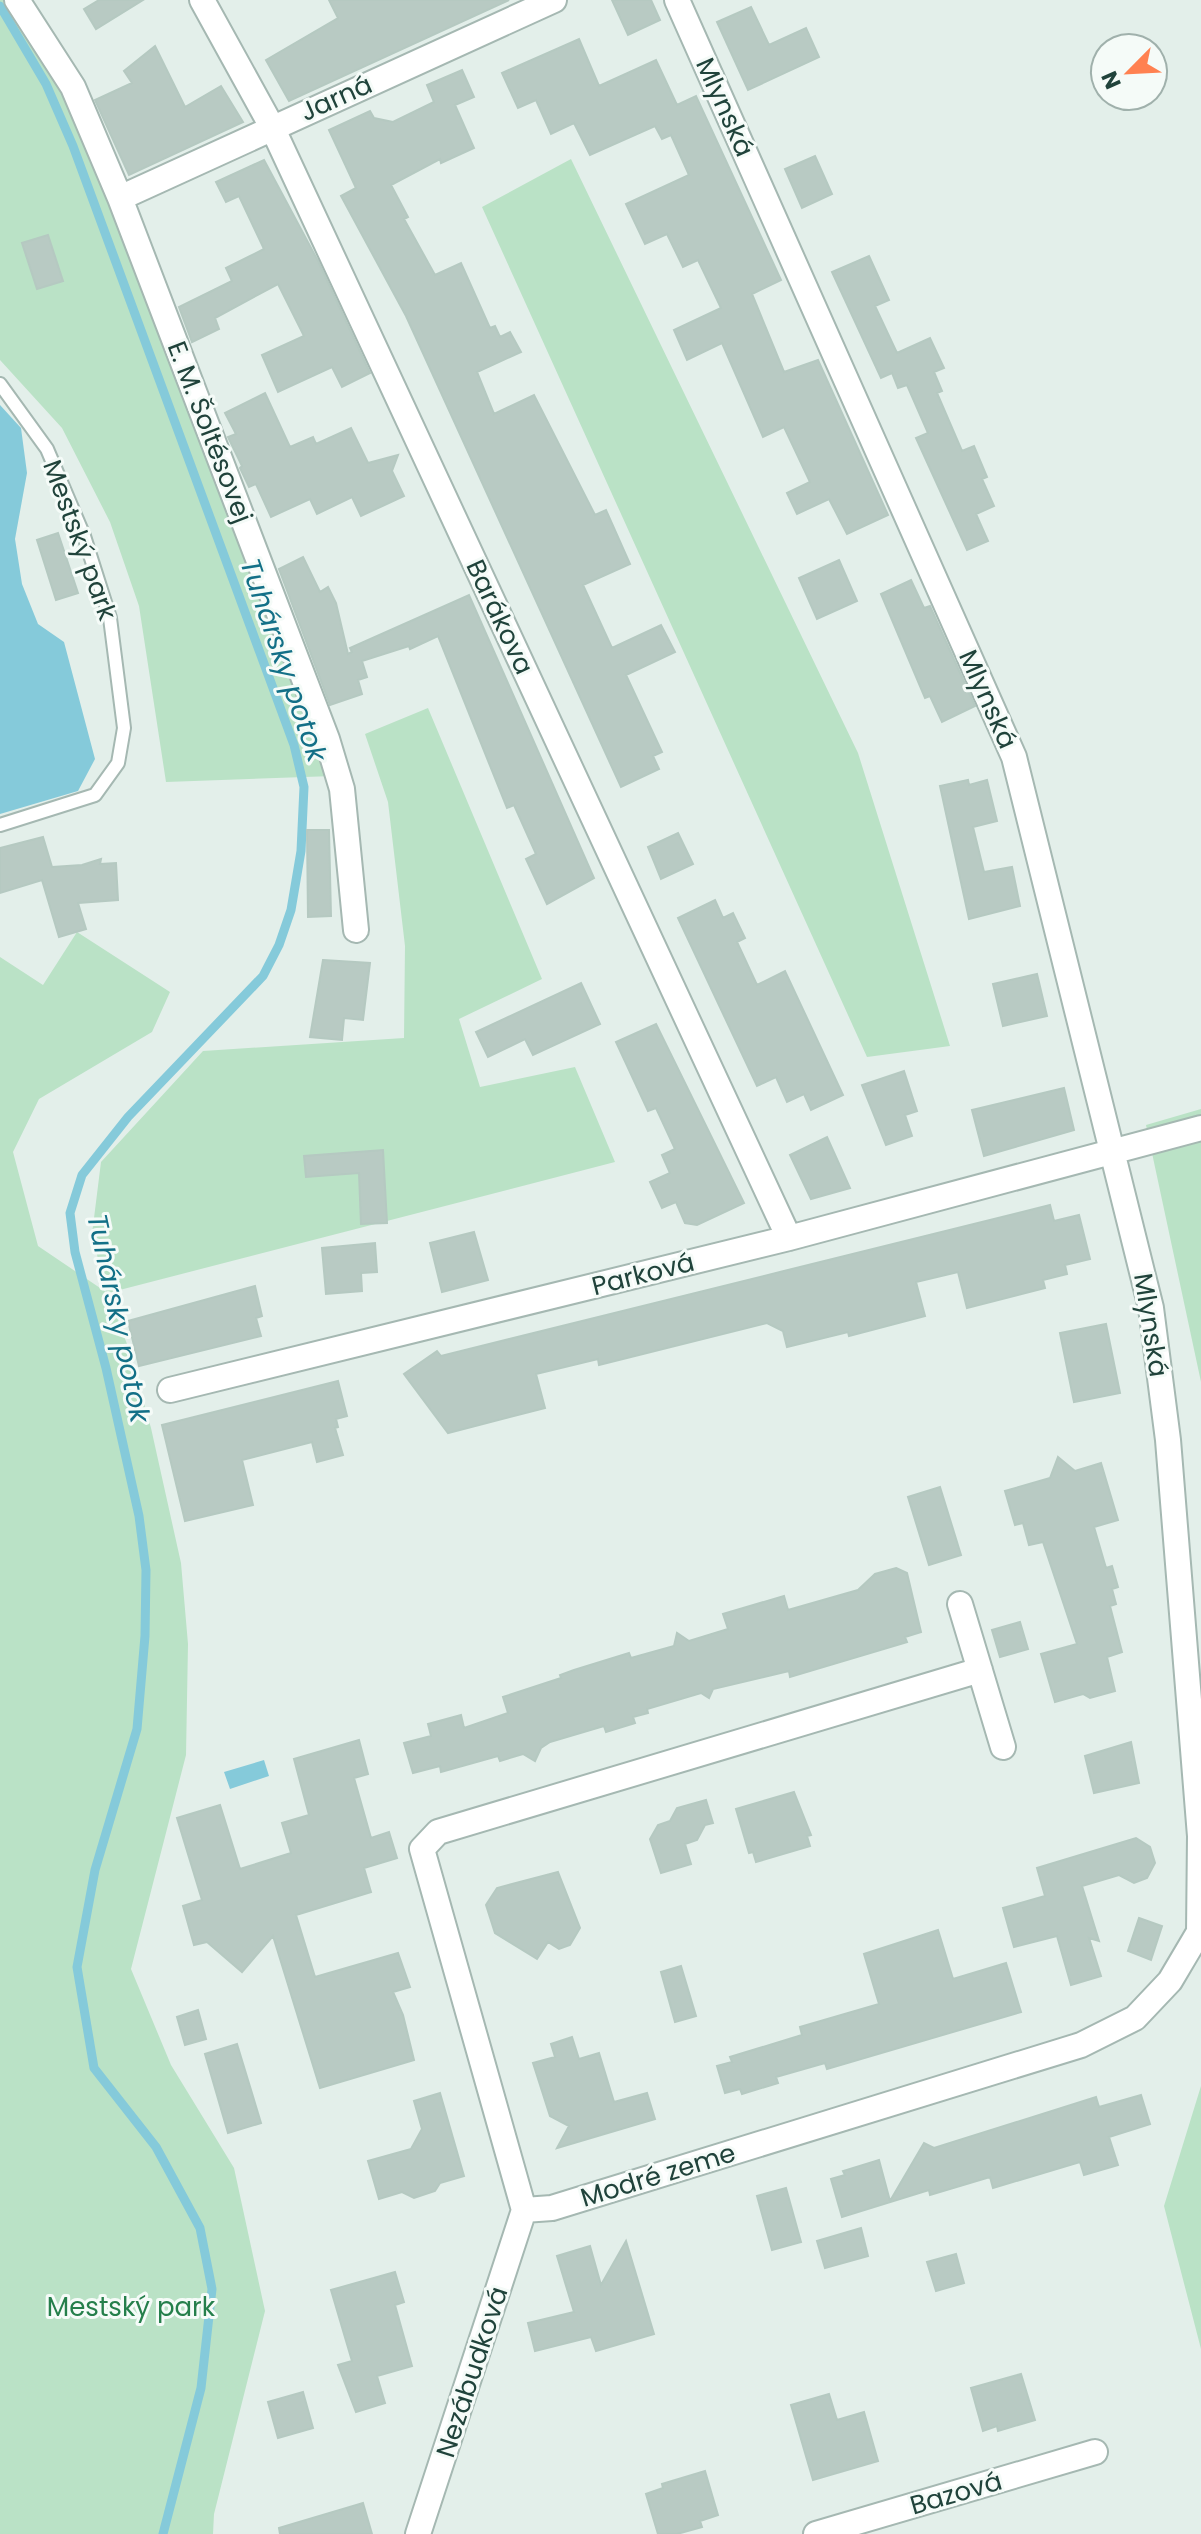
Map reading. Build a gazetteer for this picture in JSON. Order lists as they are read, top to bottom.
{
  "streets": {
    "street": [
      "Jarná",
      "Mlynská",
      "E. M. Šoltésovej",
      "Barákova",
      "Parková",
      "Modré zeme",
      "Nezábudková",
      "Bazová"
    ],
    "lane": ["Mestský park"]
  },
  "crossings": [
    ["Jarná", "E. M. Šoltésovej"],
    ["Jarná", "Barákova"],
    ["Mlynská", "Parková"],
    ["Mlynská", "Modré zeme"],
    ["Barákova", "Parková"],
    ["Modré zeme", "Nezábudková"]
  ],
  "water": ["Tuhársky potok"],
  "parks": ["Mestský park"],
  "north": "bottom left"
}
